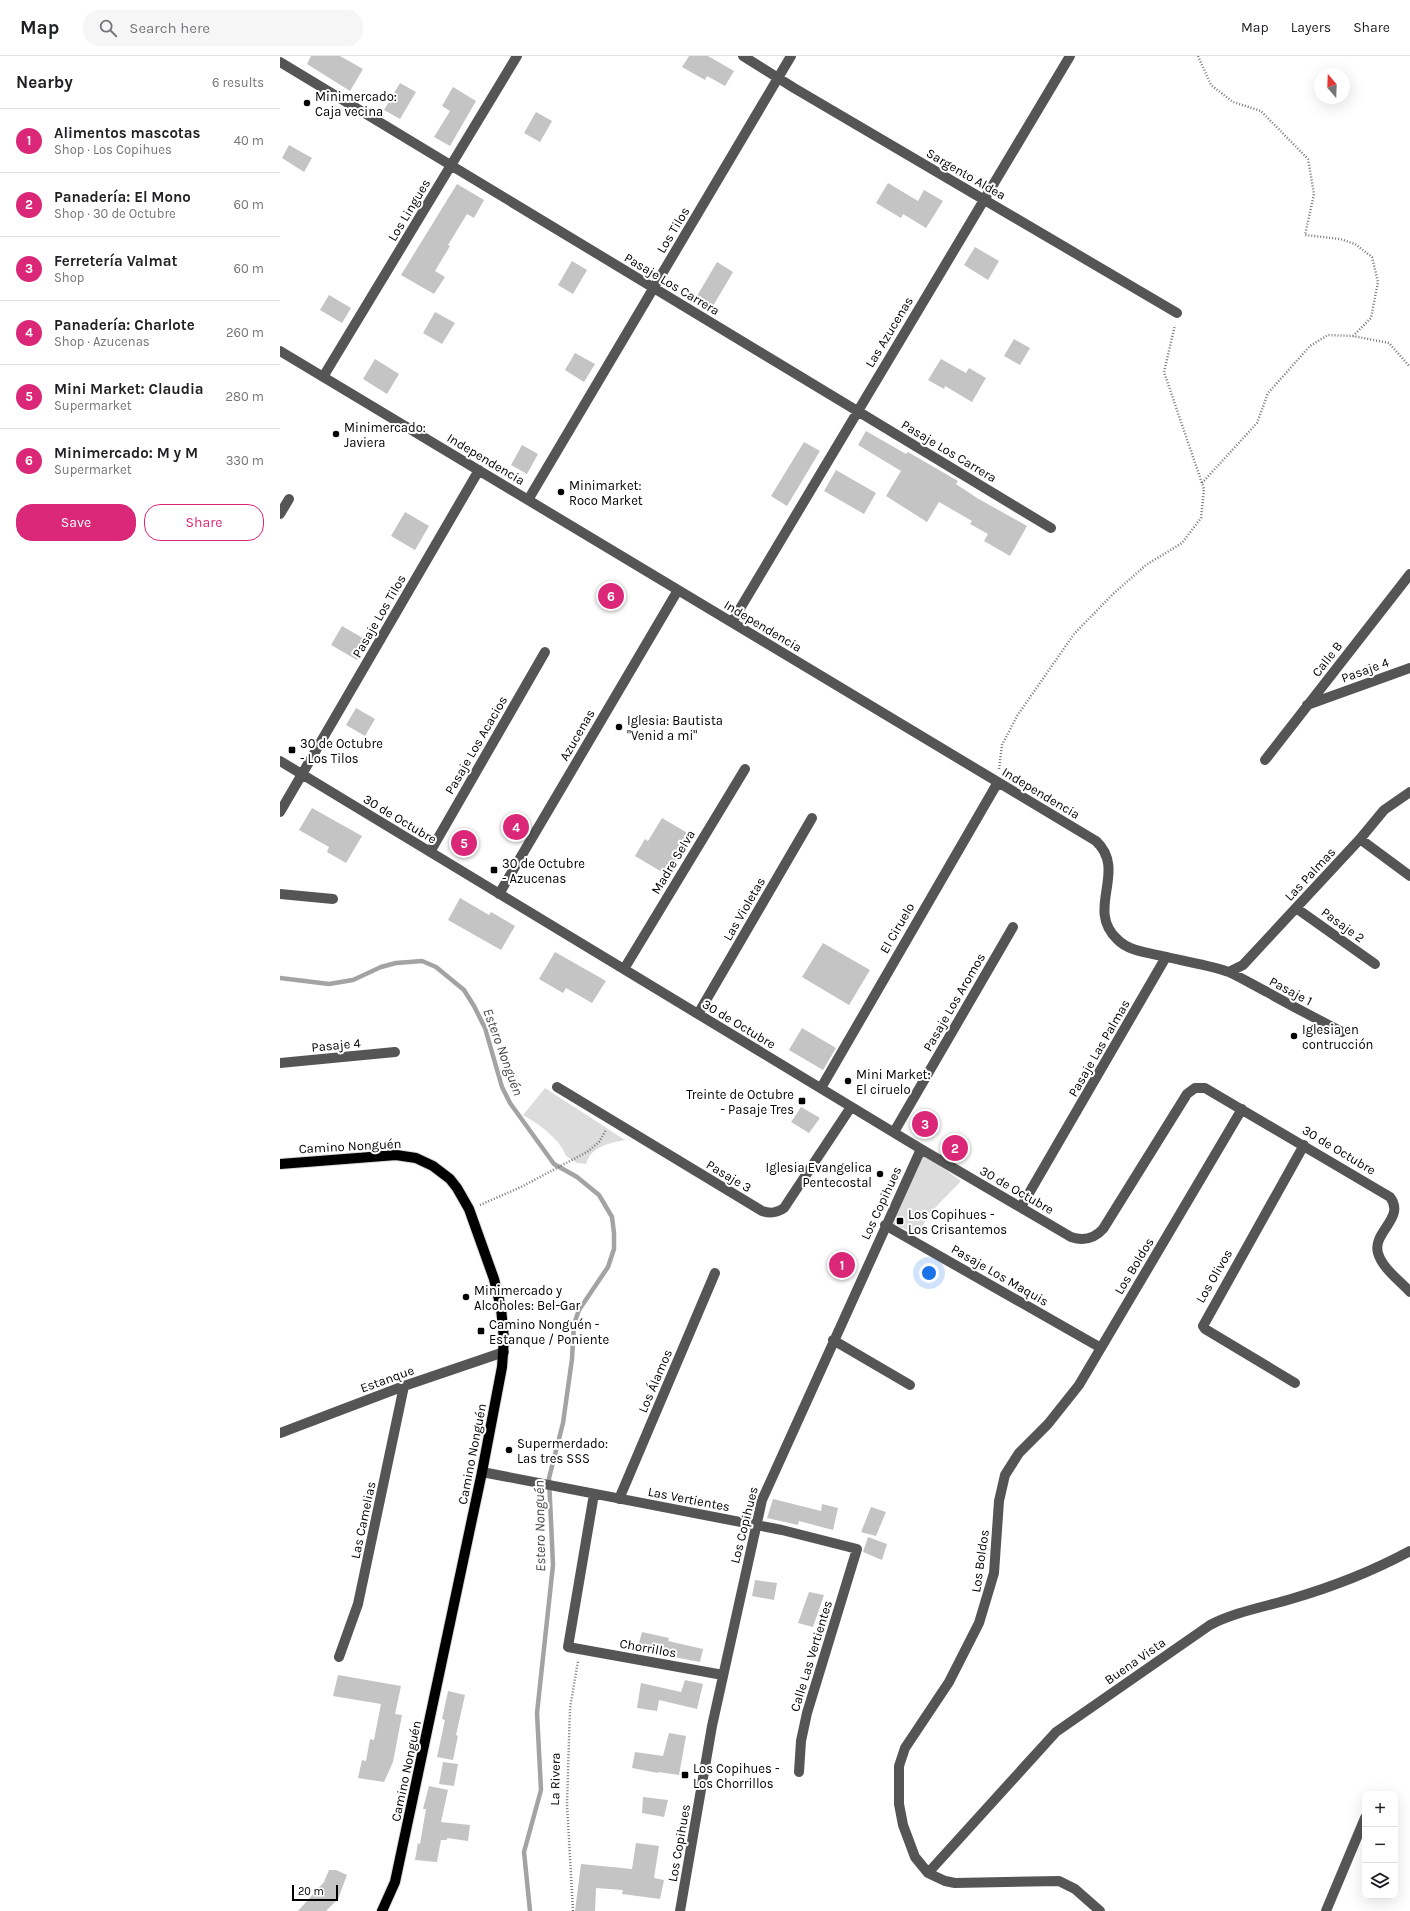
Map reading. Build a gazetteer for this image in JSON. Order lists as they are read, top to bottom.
{
  "streets": {
    "main road": ["Camino Nonguén"],
    "street": [
      "Sargento Aldea",
      "Los Lingues",
      "Los Tilos",
      "Pasaje Los Carrera",
      "Las Azucenas",
      "Independencia",
      "Pasaje Los Tilos",
      "Calle B",
      "Pasaje 4",
      "Azucenas",
      "Pasaje Los Acacios",
      "30 de Octubre",
      "Madre Selva",
      "Las Palmas",
      "Las Violetas",
      "Pasaje 2",
      "El Ciruelo",
      "Pasaje 1",
      "Pasaje Los Aromos",
      "Pasaje Las Palmas",
      "Pasaje 3",
      "Los Copihues",
      "Los Boldos",
      "Pasaje Los Maquis",
      "Los Olivos",
      "Estanque",
      "Los Álamos",
      "Las Vertientes",
      "Las Camelias",
      "Chorrillos",
      "Calle Las Vertientes",
      "Buena Vista"
    ],
    "path": ["La Rivera"]
  },
  "crossings": [
    ["Sargento Aldea", "Los Tilos"],
    ["Sargento Aldea", "Las Azucenas"],
    ["Los Lingues", "Pasaje Los Carrera"],
    ["Los Lingues", "Independencia"],
    ["Los Tilos", "Pasaje Los Carrera"],
    ["Los Tilos", "Independencia"],
    ["Pasaje Los Carrera", "Las Azucenas"],
    ["Las Azucenas", "Independencia"],
    ["Independencia", "Pasaje Los Tilos"],
    ["Independencia", "Azucenas"],
    ["Independencia", "El Ciruelo"],
    ["Independencia", "Pasaje Las Palmas"],
    ["Pasaje Los Tilos", "30 de Octubre"],
    ["Calle B", "Pasaje 4"],
    ["Azucenas", "30 de Octubre"],
    ["Pasaje Los Acacios", "30 de Octubre"],
    ["30 de Octubre", "Madre Selva"],
    ["30 de Octubre", "Las Violetas"],
    ["30 de Octubre", "El Ciruelo"],
    ["30 de Octubre", "Pasaje Los Aromos"],
    ["30 de Octubre", "Pasaje Las Palmas"],
    ["30 de Octubre", "Pasaje 3"],
    ["30 de Octubre", "Los Copihues"],
    ["30 de Octubre", "Los Boldos"],
    ["30 de Octubre", "Los Olivos"],
    ["Las Palmas", "Pasaje 2"],
    ["Las Palmas", "Pasaje 1"],
    ["Camino Nonguén", "Estanque"],
    ["Camino Nonguén", "Las Vertientes"],
    ["Los Copihues", "Pasaje Los Maquis"],
    ["Los Copihues", "Las Vertientes"],
    ["Los Copihues", "Chorrillos"],
    ["Los Boldos", "Pasaje Los Maquis"],
    ["Los Boldos", "Buena Vista"],
    ["Estanque", "Las Camelias"],
    ["Los Álamos", "Las Vertientes"],
    ["Las Vertientes", "Chorrillos"],
    ["Las Vertientes", "Calle Las Vertientes"],
    ["Chorrillos", "La Rivera"]
  ],
  "water": ["Estero Nonguén"],
  "places": {
    "other": [
      "Minimercado: Caja vecina",
      "Minimercado: Javiera",
      "Minimarket: Roco Market",
      "Iglesia: Bautista \"Venid a mi\"",
      "Iglesia en contrucción",
      "Mini Market: El ciruelo",
      "Iglesia Evangelica Pentecostal",
      "Minimercado y Alcoholes: Bel-Gar",
      "Supermerdado: Las tres SSS"
    ],
    "transit": [
      "30 de Octubre - Los Tilos",
      "30 de Octubre - Azucenas",
      "Treinte de Octubre - Pasaje Tres",
      "Los Copihues - Los Crisantemos",
      "Camino Nonguén - Estanque / Poniente",
      "Los Copihues - Los Chorrillos"
    ]
  },
  "scale_bar": "20 m",
  "north": "top",
  "page": {
    "header": "Map",
    "search": "Search here",
    "nav": ["Map", "Layers", "Share"],
    "heading": ["Nearby", "6 results"],
    "list": [
      {
        "mark": "1",
        "name": "Alimentos mascotas",
        "note": "Shop · Los Copihues",
        "value": "40 m"
      },
      {
        "mark": "2",
        "name": "Panadería: El Mono",
        "note": "Shop · 30 de Octubre",
        "value": "60 m"
      },
      {
        "mark": "3",
        "name": "Ferretería Valmat",
        "note": "Shop",
        "value": "60 m"
      },
      {
        "mark": "4",
        "name": "Panadería: Charlote",
        "note": "Shop · Azucenas",
        "value": "260 m"
      },
      {
        "mark": "5",
        "name": "Mini Market: Claudia",
        "note": "Supermarket",
        "value": "280 m"
      },
      {
        "mark": "6",
        "name": "Minimercado: M y M",
        "note": "Supermarket",
        "value": "330 m"
      }
    ],
    "buttons": ["Save", "Share"],
    "pins": [
      "6",
      "4",
      "5",
      "3",
      "2",
      "1"
    ],
    "map_buttons": ["+", "−"],
    "scale": "20 m"
  }
}
